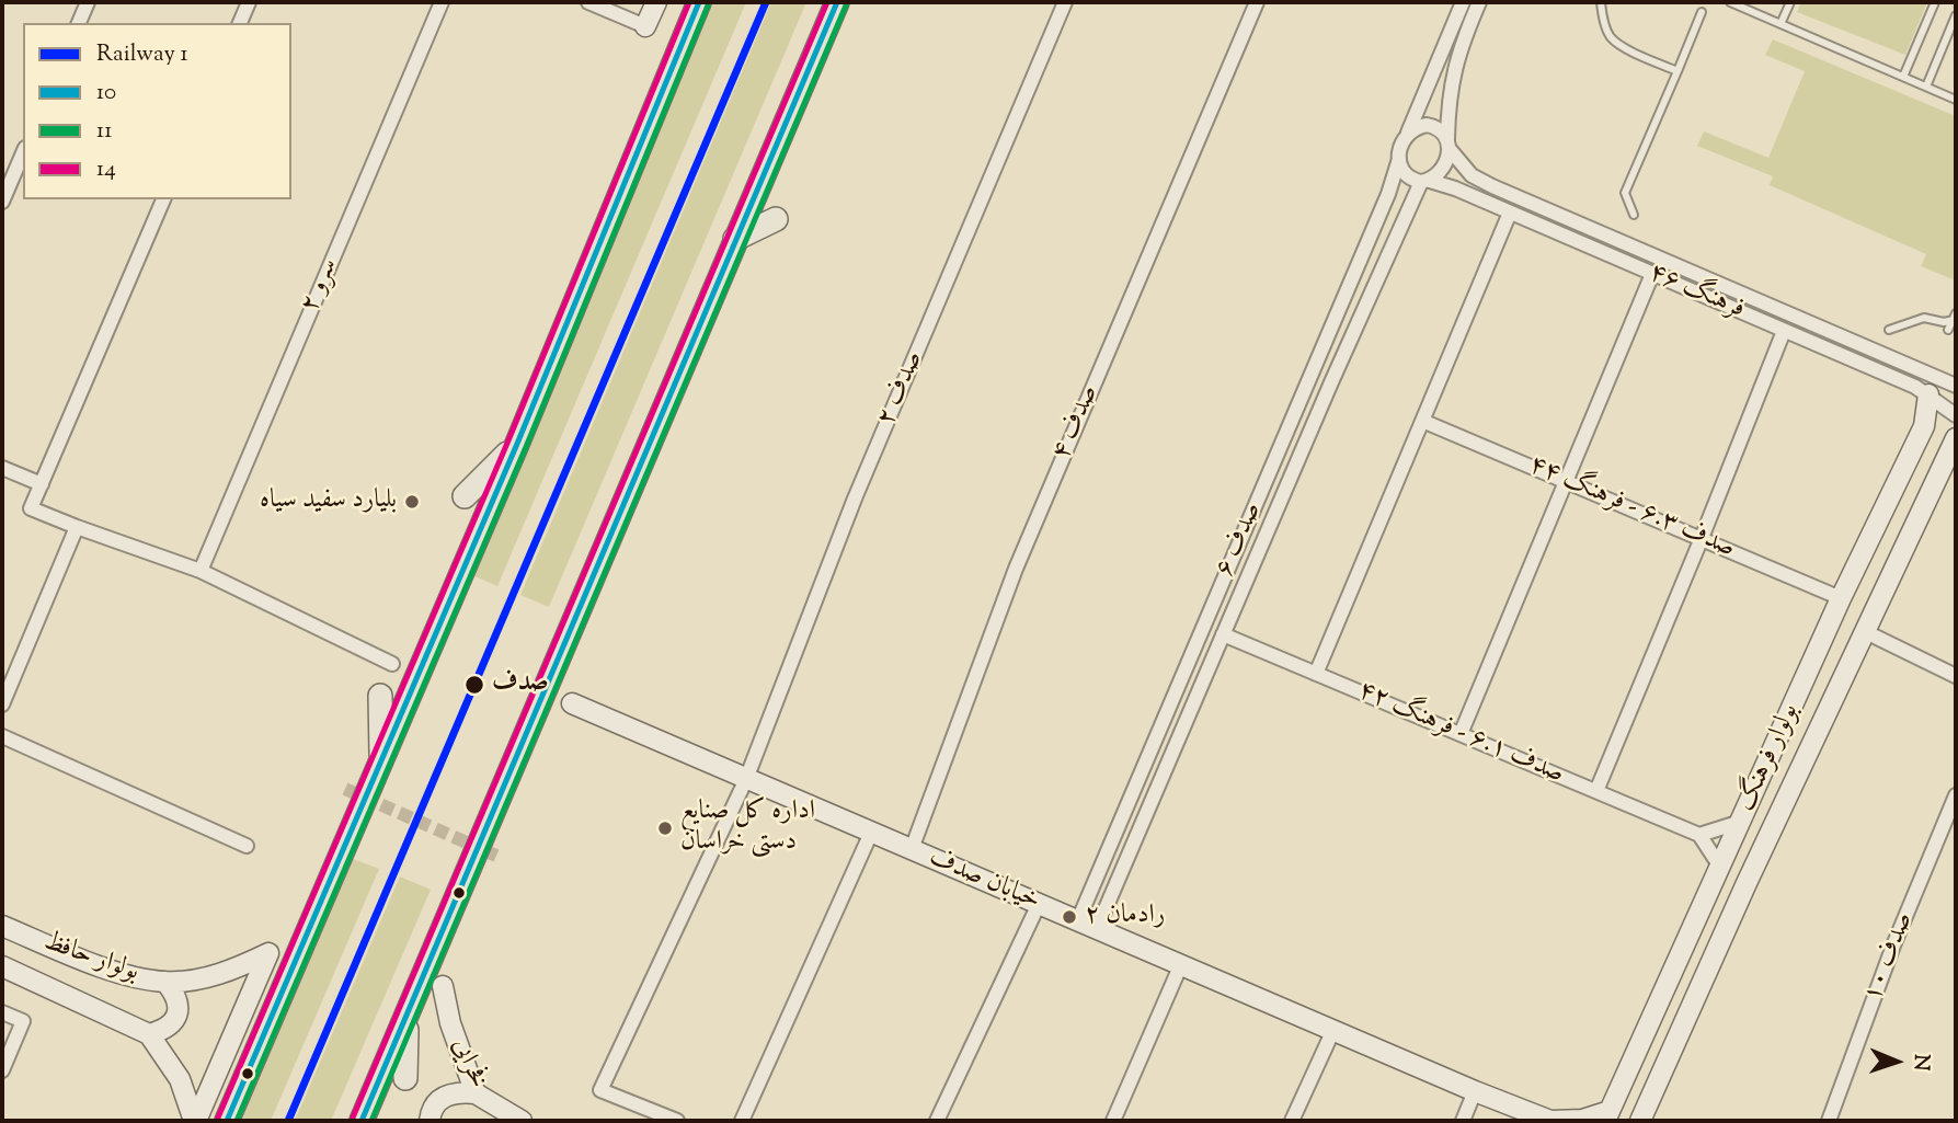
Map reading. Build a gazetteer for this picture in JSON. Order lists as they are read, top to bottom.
{
  "streets": {
    "street": [
      "سرو ۲",
      "فرهنگ ۴۶",
      "صدف ۲",
      "صدف ۴",
      "صدف ۶.۳ - فرهنگ ۴۴",
      "صدف ۶",
      "صدف ۶.۱ - فرهنگ ۴۲",
      "بولوار فرهنگ",
      "خیابان صدف",
      "صدف ۱۰",
      "بولوار حافظ",
      "فخرایی"
    ]
  },
  "crossings": [
    ["فرهنگ ۴۶", "صدف ۶"],
    ["فرهنگ ۴۶", "بولوار فرهنگ"],
    ["صدف ۲", "خیابان صدف"],
    ["صدف ۴", "خیابان صدف"],
    ["صدف ۶.۳ - فرهنگ ۴۴", "بولوار فرهنگ"],
    ["صدف ۶", "صدف ۶.۱ - فرهنگ ۴۲"],
    ["صدف ۶", "خیابان صدف"]
  ],
  "places": [
    "بلیارد سفید سیاه",
    "صدف",
    "اداره کل صنایع دستی خراسان",
    "رادمان ۲"
  ],
  "lines": [
    "rail line 1",
    "transit line 10",
    "transit line 14",
    "transit line 11"
  ],
  "legend": [
    "Railway 1",
    "10",
    "11",
    "14"
  ],
  "north": "right"
}
